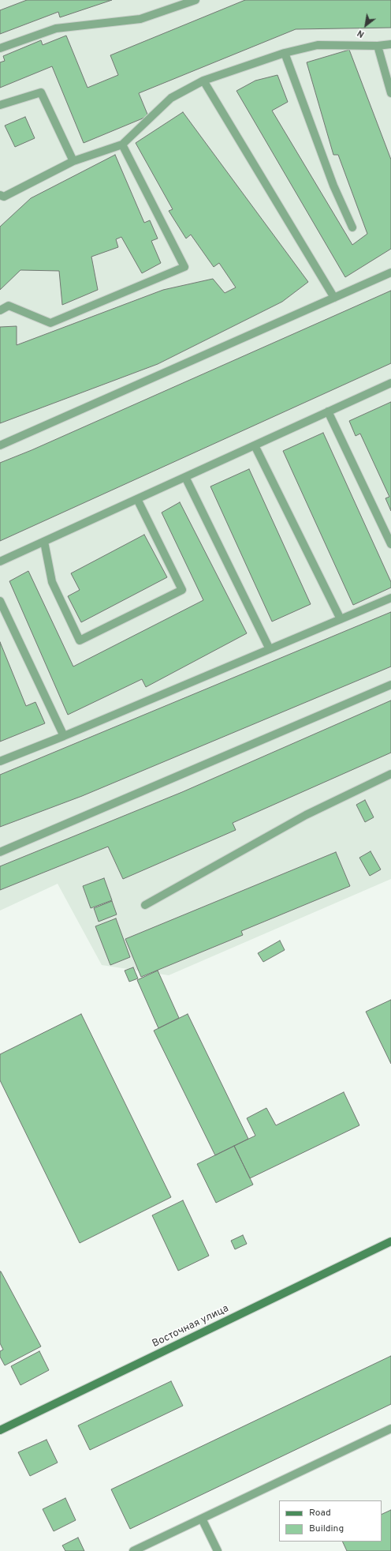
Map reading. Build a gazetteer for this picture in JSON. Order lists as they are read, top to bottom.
{
  "streets": {
    "street": ["Восточная улица"]
  },
  "legend": ["Road", "Building"],
  "north": "bottom left"
}
